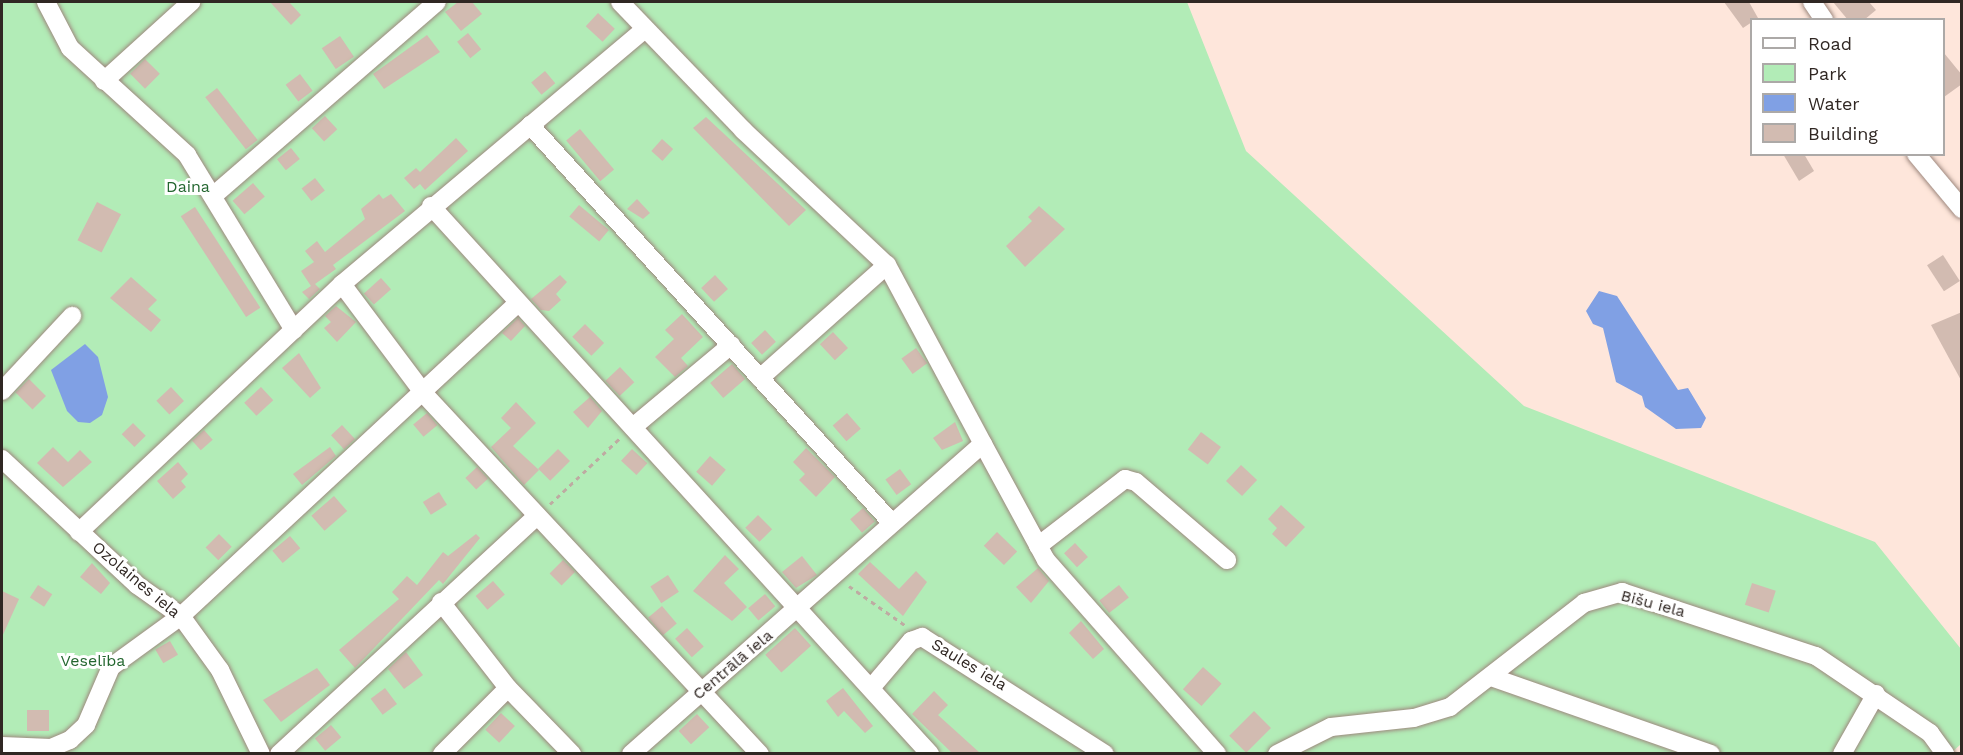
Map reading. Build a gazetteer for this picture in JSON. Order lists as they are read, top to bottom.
{
  "streets": {
    "street": [
      "Ozolaines iela",
      "Bišu iela",
      "Centrālā iela",
      "Saules iela"
    ]
  },
  "crossings": [
    ["Centrālā iela", "Saules iela"]
  ],
  "parks": ["Daina", "Veselība"],
  "legend": [
    "Road",
    "Park",
    "Water",
    "Building"
  ]
}
